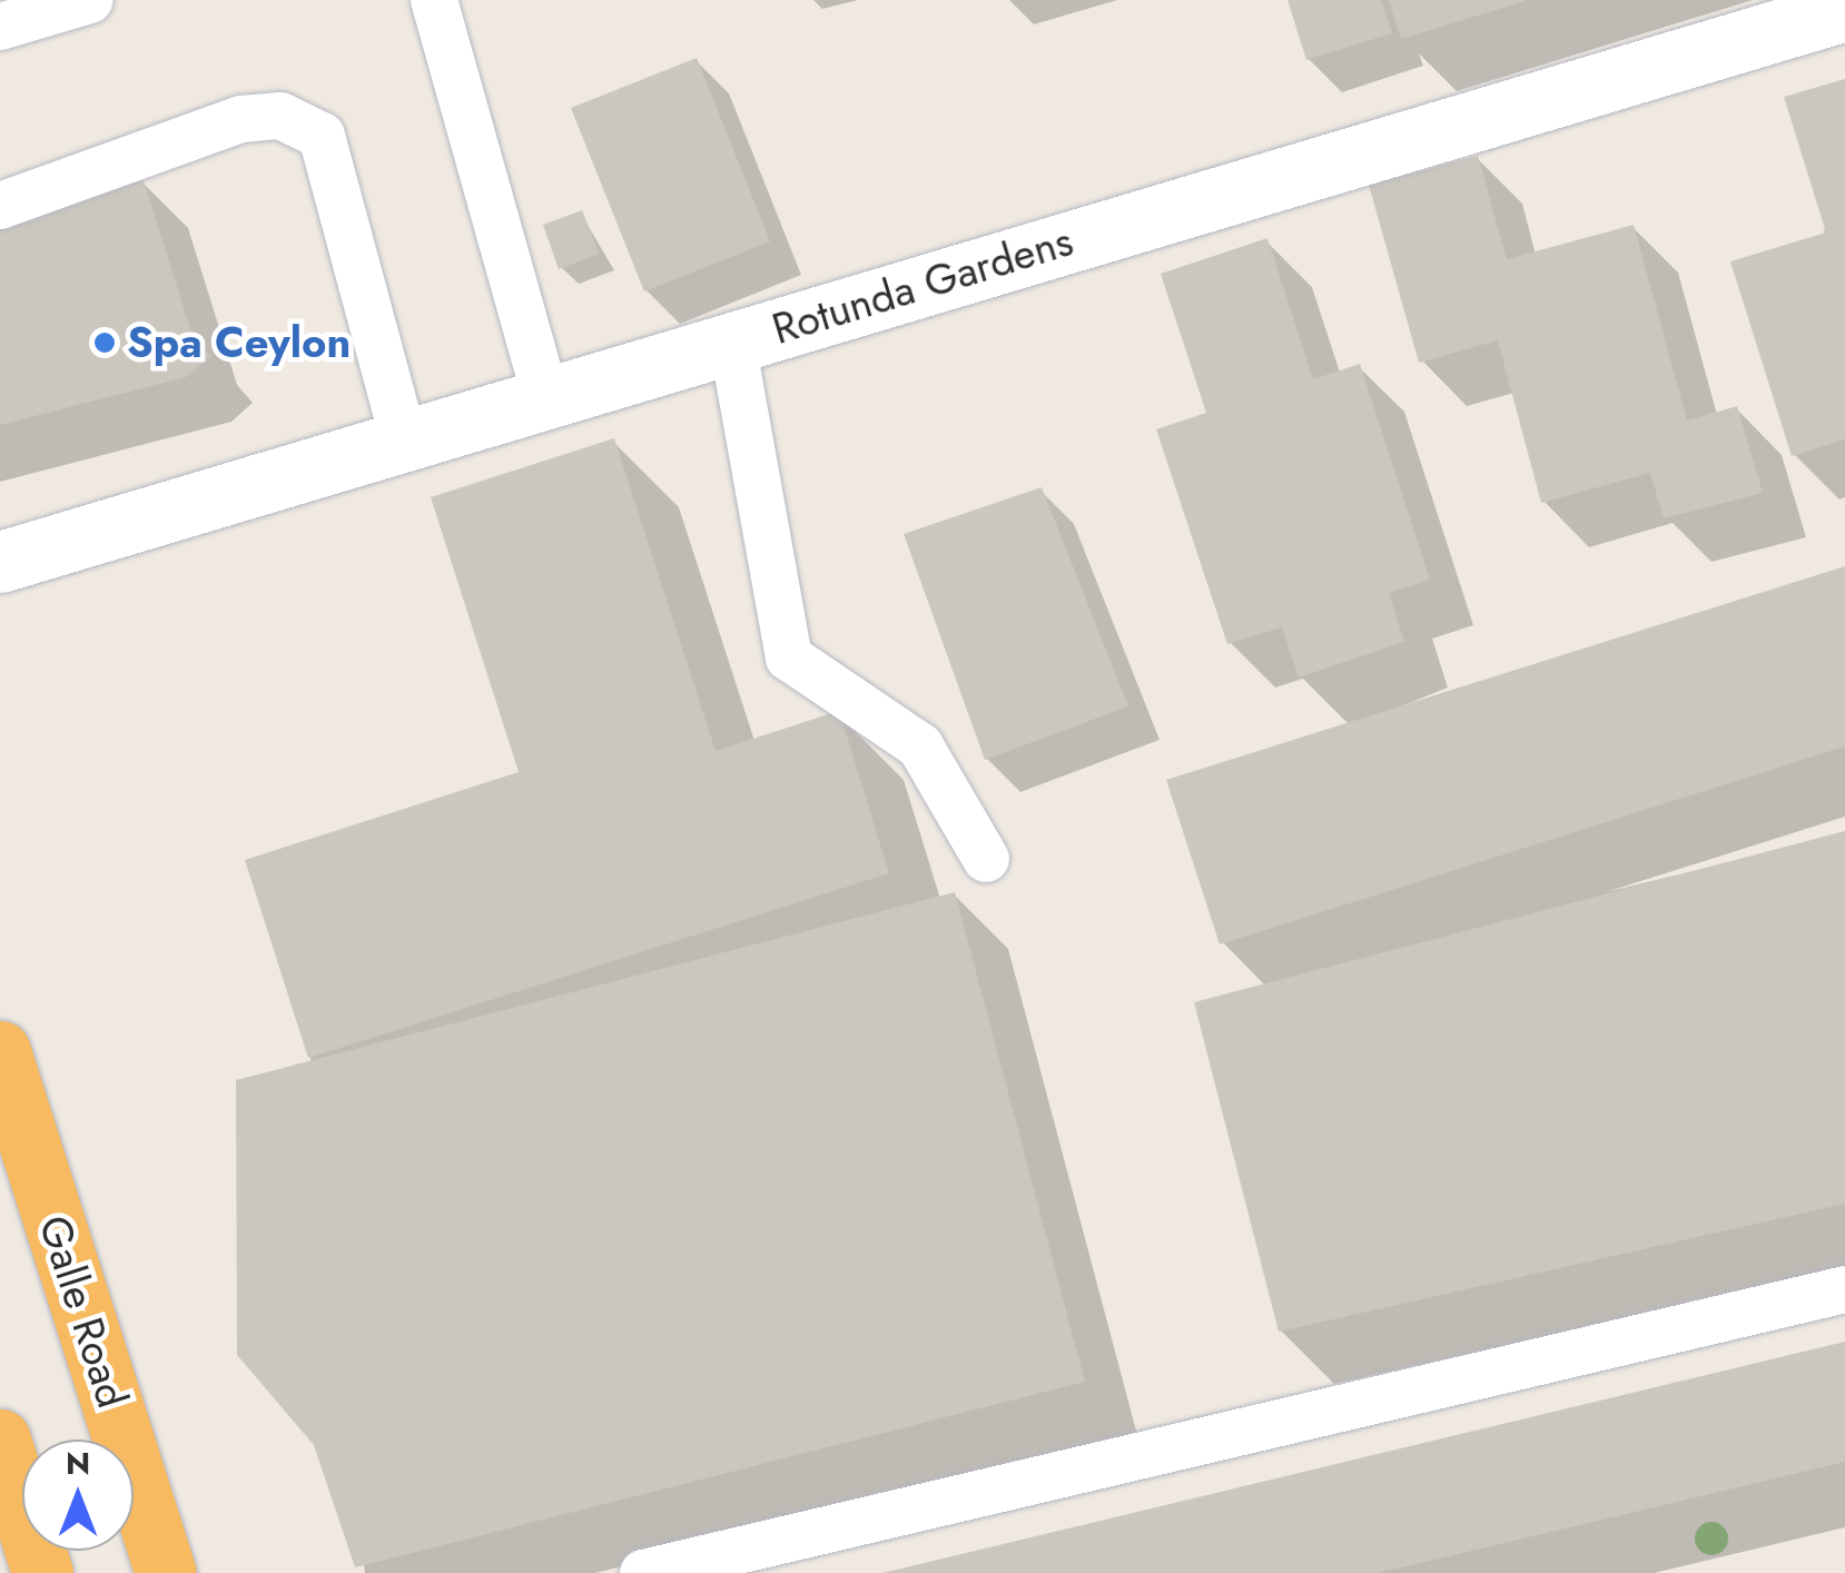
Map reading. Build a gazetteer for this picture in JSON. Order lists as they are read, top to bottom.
{
  "streets": {
    "highway": ["Galle Road"],
    "main road": ["Rotunda Gardens"]
  },
  "places": ["Spa Ceylon"],
  "north": "top"
}
